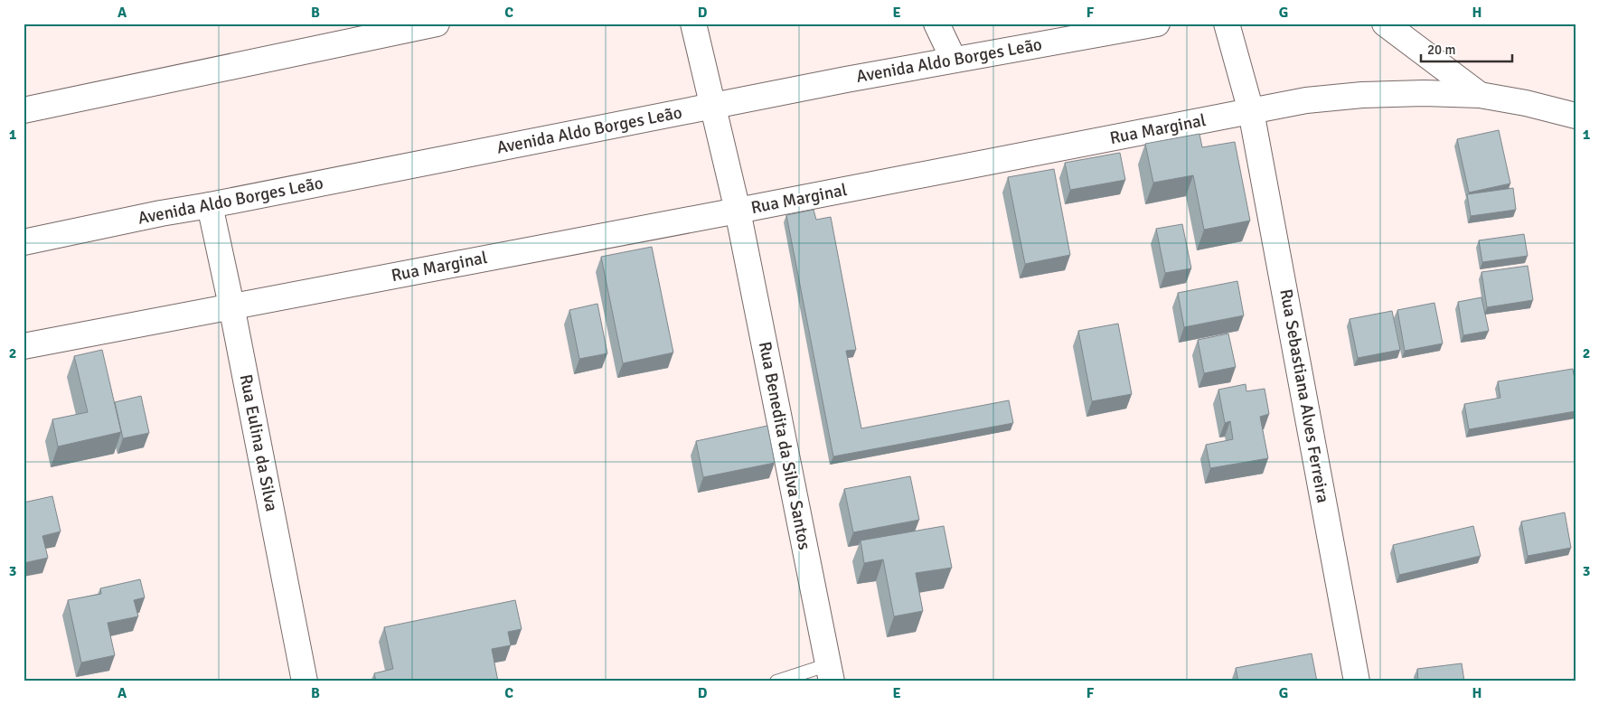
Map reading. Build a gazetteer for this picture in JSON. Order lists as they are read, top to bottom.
{
  "streets": {
    "street": [
      "Avenida Aldo Borges Leão",
      "Rua Marginal",
      "Rua Sebastiana Alves Ferreira",
      "Rua Eulina da Silva",
      "Rua Benedita da Silva Santos"
    ]
  },
  "crossings": [
    ["Avenida Aldo Borges Leão", "Rua Eulina da Silva"],
    ["Avenida Aldo Borges Leão", "Rua Benedita da Silva Santos"],
    ["Rua Marginal", "Rua Sebastiana Alves Ferreira"],
    ["Rua Marginal", "Rua Eulina da Silva"],
    ["Rua Marginal", "Rua Benedita da Silva Santos"]
  ],
  "scale_bar": "20 m",
  "grid": {
    "columns": [
      "A",
      "B",
      "C",
      "D",
      "E",
      "F",
      "G",
      "H"
    ],
    "rows": ["1", "2", "3"]
  }
}
